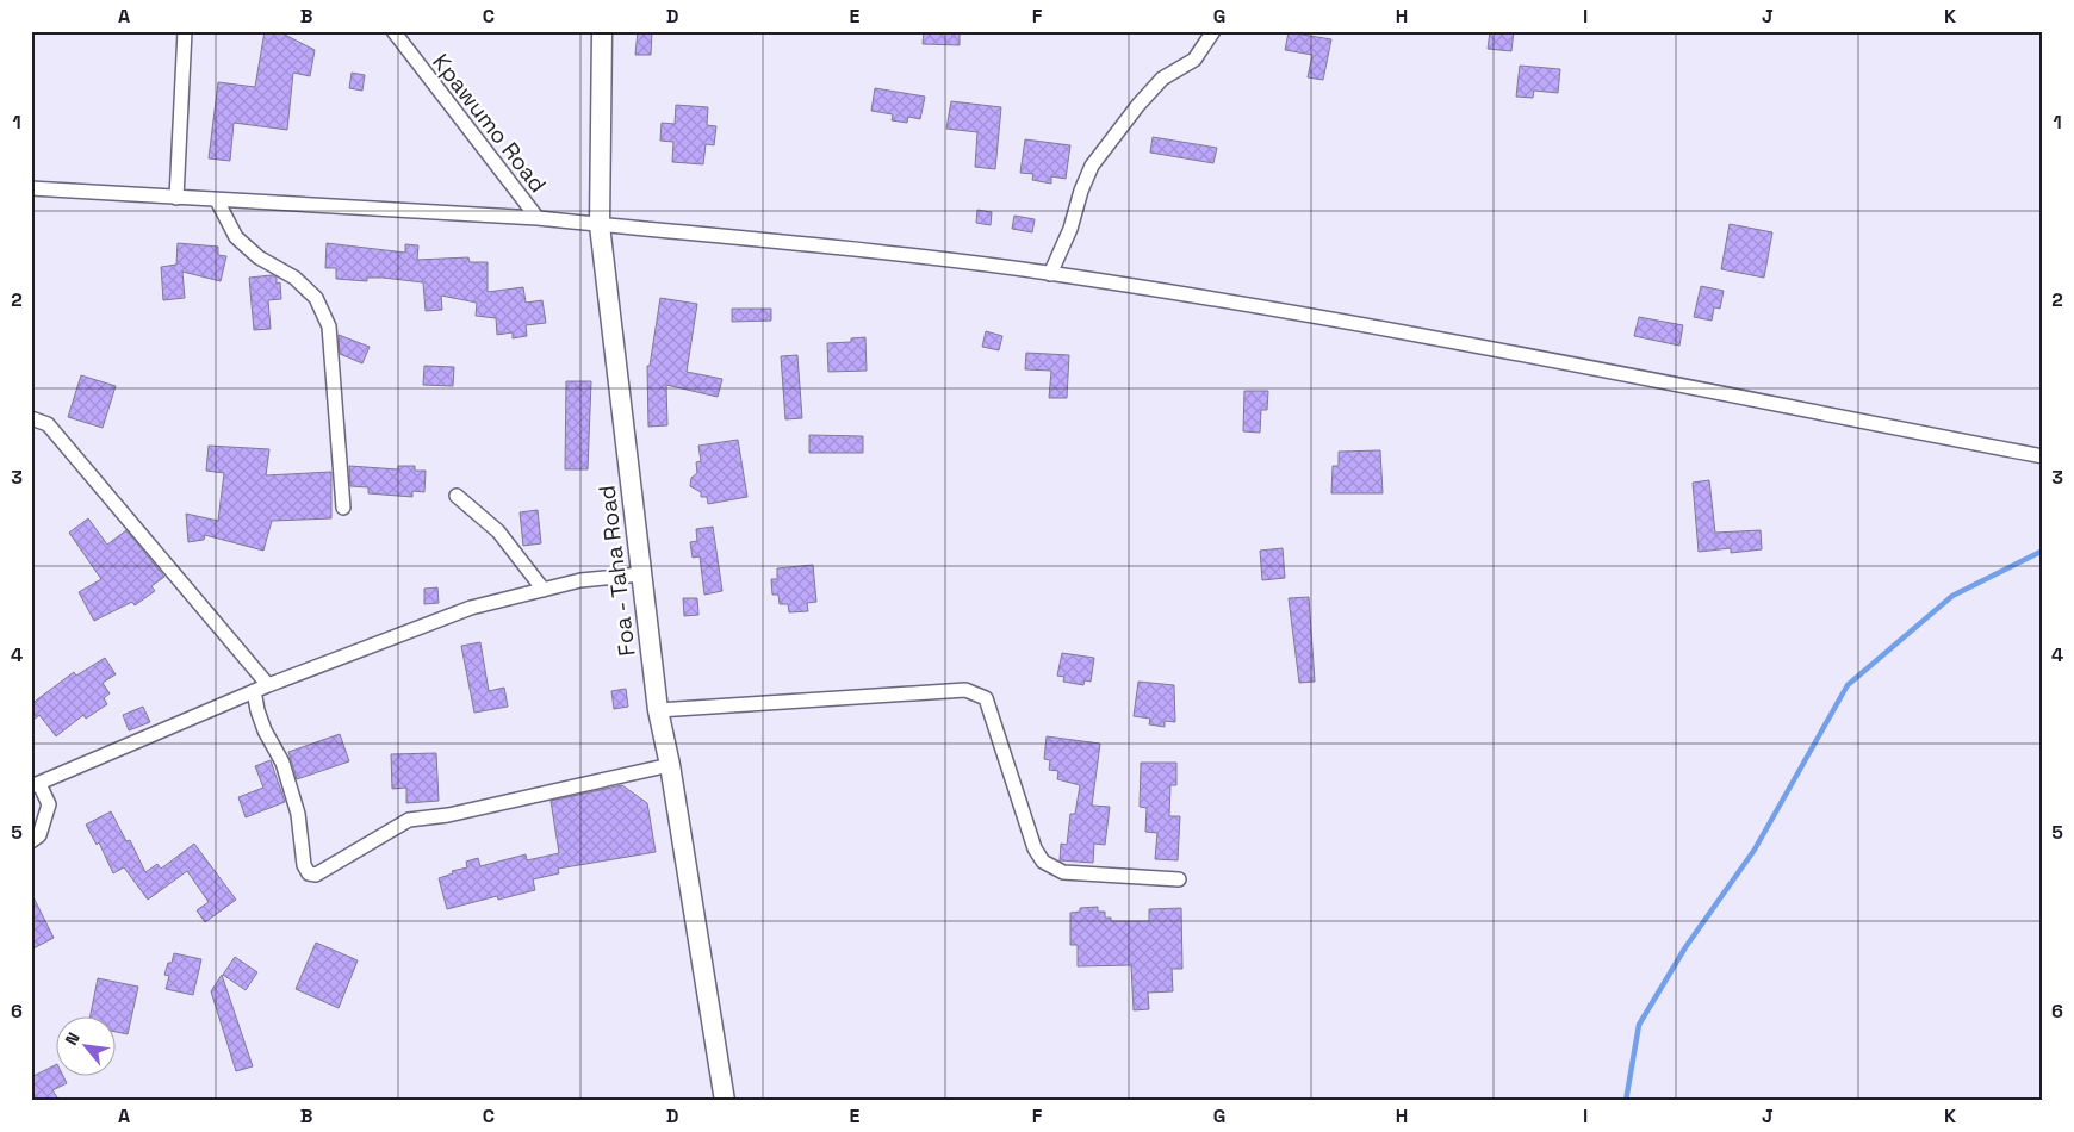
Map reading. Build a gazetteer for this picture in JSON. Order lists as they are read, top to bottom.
{
  "streets": {
    "street": ["Kpawumo Road", "Foa - Taha Road"]
  },
  "crossings": [
    ["Kpawumo Road", "Foa - Taha Road"]
  ],
  "north": "top left",
  "grid": {
    "columns": [
      "A",
      "B",
      "C",
      "D",
      "E",
      "F",
      "G",
      "H",
      "I",
      "J",
      "K"
    ],
    "rows": [
      "1",
      "2",
      "3",
      "4",
      "5",
      "6"
    ]
  }
}
